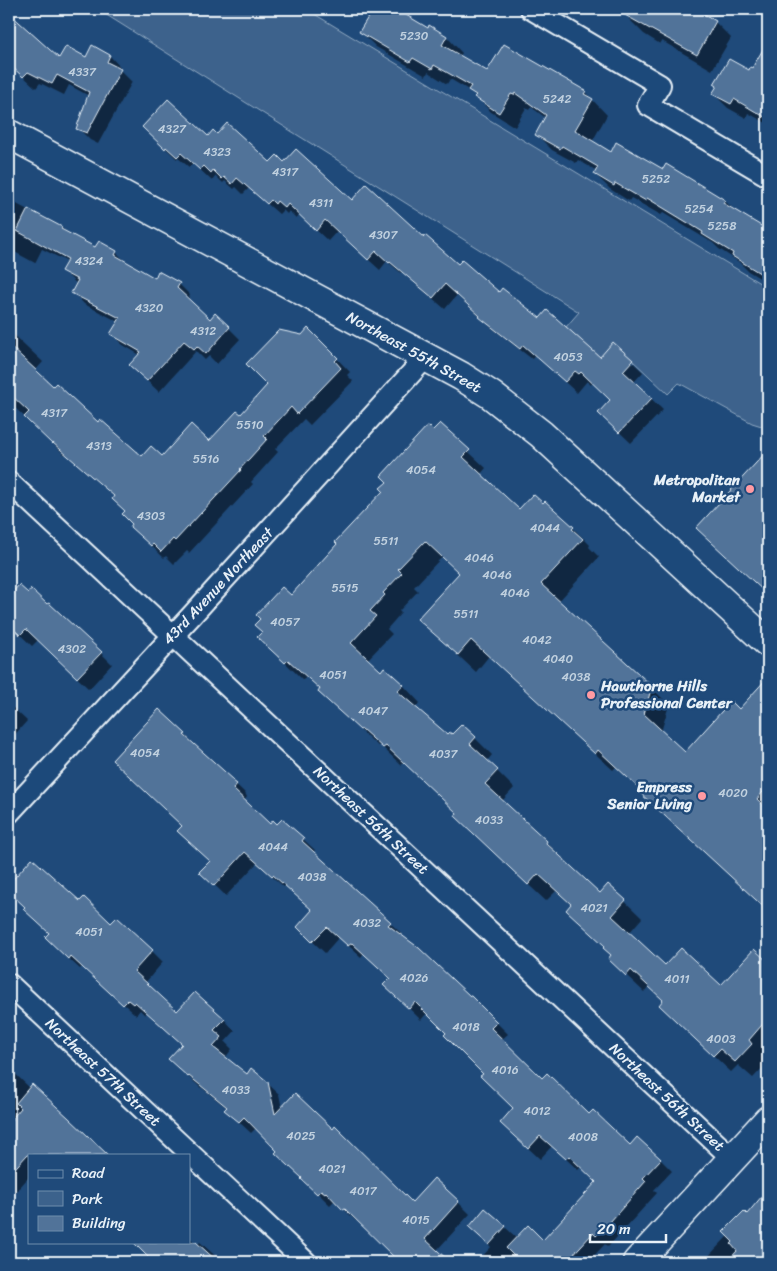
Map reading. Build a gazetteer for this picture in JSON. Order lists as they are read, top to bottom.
{
  "streets": {
    "main road": ["Northeast 55th Street"],
    "street": ["43rd Avenue Northeast", "Northeast 56th Street", "Northeast 57th Street"]
  },
  "crossings": [
    ["Northeast 55th Street", "43rd Avenue Northeast"],
    ["43rd Avenue Northeast", "Northeast 56th Street"]
  ],
  "places": ["Metropolitan Market", "Hawthorne Hills Professional Center", "Empress Senior Living"],
  "house_numbers": [
    "5230",
    "4337",
    "5242",
    "4327",
    "4323",
    "4317",
    "5252",
    "4311",
    "5254",
    "5258",
    "4307",
    "4324",
    "4320",
    "4312",
    "4053",
    "4317",
    "5510",
    "4313",
    "5516",
    "4054",
    "4303",
    "4044",
    "5511",
    "4046",
    "4046",
    "5515",
    "4046",
    "5511",
    "4057",
    "4042",
    "4302",
    "4040",
    "4051",
    "4038",
    "4047",
    "4054",
    "4037",
    "4020",
    "4033",
    "4044",
    "4038",
    "4021",
    "4032",
    "4051",
    "4026",
    "4011",
    "4018",
    "4003",
    "4016",
    "4033",
    "4012",
    "4025",
    "4008",
    "4021",
    "4017",
    "4015"
  ],
  "legend": ["Road", "Park", "Building"],
  "scale_bar": "20 m"
}
